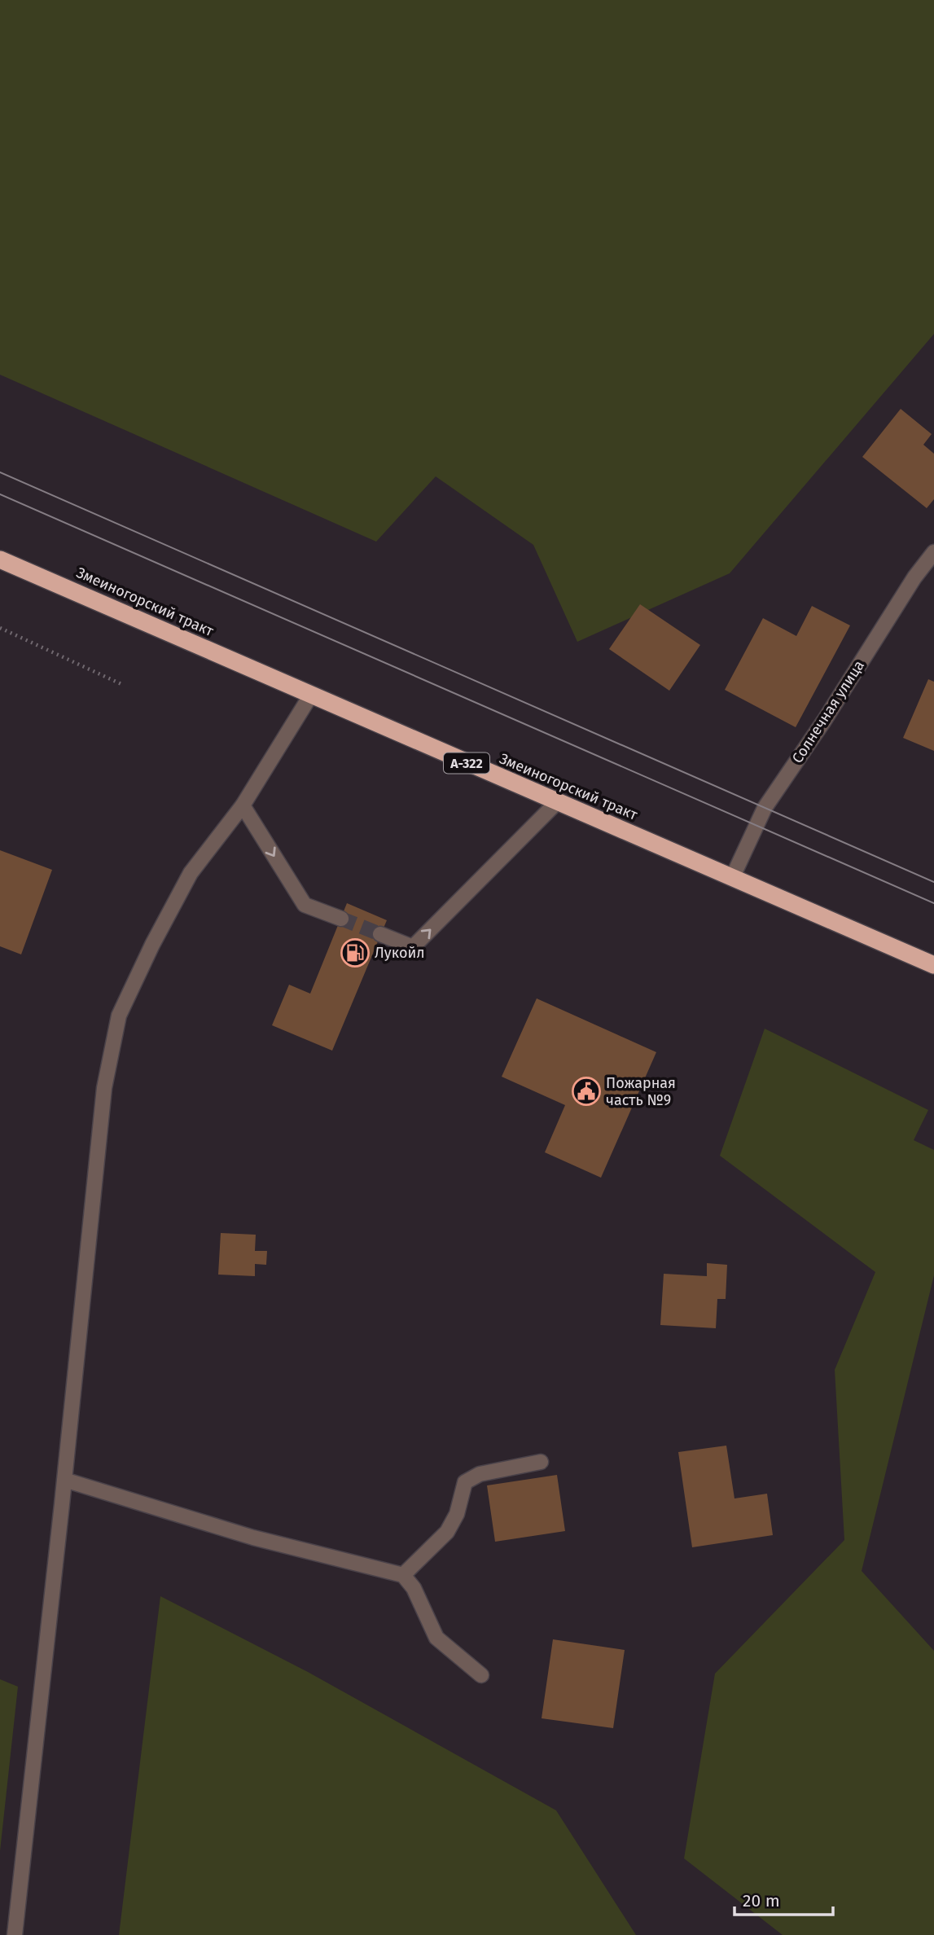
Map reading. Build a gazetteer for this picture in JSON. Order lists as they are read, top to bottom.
{
  "streets": {
    "highway": ["Змеиногорский тракт", "А-322"],
    "street": ["Солнечная улица"]
  },
  "crossings": [
    ["Змеиногорский тракт", "Солнечная улица"]
  ],
  "places": {
    "fuel station": ["Лукойл"],
    "public building": ["Пожарная часть №9"]
  },
  "scale_bar": "20 m"
}
